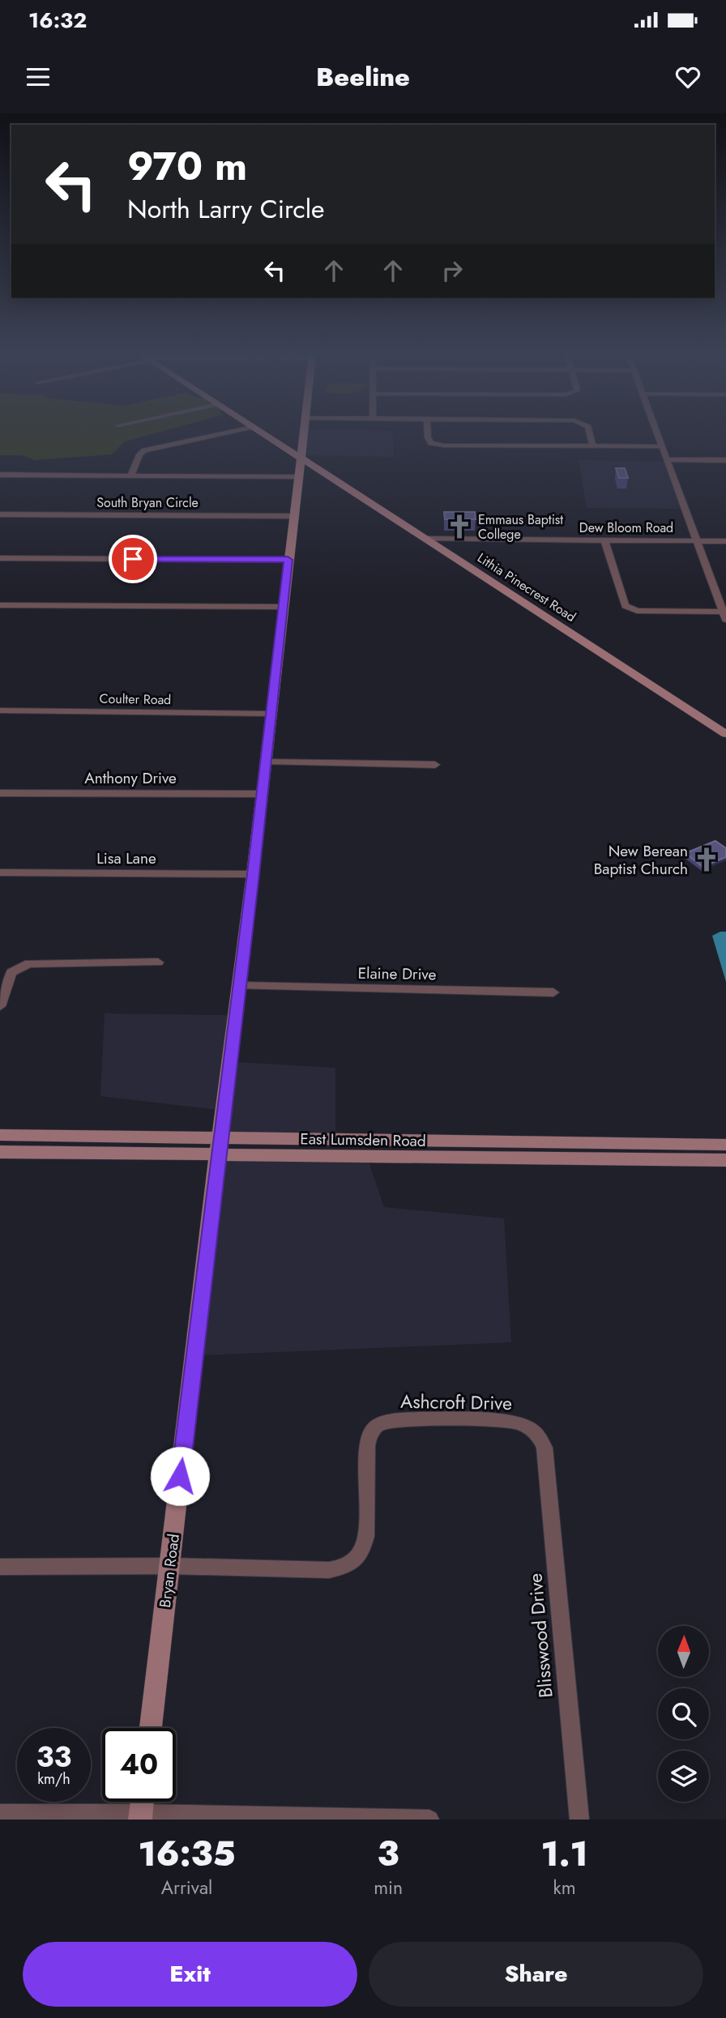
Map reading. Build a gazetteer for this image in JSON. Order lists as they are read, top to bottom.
{
  "streets": {
    "street": [
      "South Bryan Circle",
      "Dew Bloom Road",
      "Lithia Pinecrest Road",
      "Coulter Road",
      "Anthony Drive",
      "Lisa Lane",
      "Elaine Drive",
      "East Lumsden Road",
      "Ashcroft Drive",
      "Bryan Road",
      "Blisswood Drive"
    ]
  },
  "crossings": [
    ["South Bryan Circle", "Bryan Road"],
    ["Dew Bloom Road", "Lithia Pinecrest Road"],
    ["Lithia Pinecrest Road", "Bryan Road"],
    ["Coulter Road", "Bryan Road"],
    ["Anthony Drive", "Bryan Road"],
    ["Lisa Lane", "Bryan Road"],
    ["Elaine Drive", "Bryan Road"],
    ["East Lumsden Road", "Bryan Road"],
    ["Ashcroft Drive", "Bryan Road"],
    ["Ashcroft Drive", "Blisswood Drive"]
  ],
  "places": {
    "church": ["Emmaus Baptist College", "New Berean Baptist Church"]
  },
  "north": "top",
  "page": {
    "status": "16:32",
    "header": "Beeline",
    "turn": ["970 m", "North Larry Circle"],
    "speed": "33 km/h",
    "limit": "40",
    "eta": [
      "16:35",
      "Arrival",
      "3",
      "min",
      "1.1",
      "km"
    ],
    "buttons": ["Exit", "Share"]
  }
}
